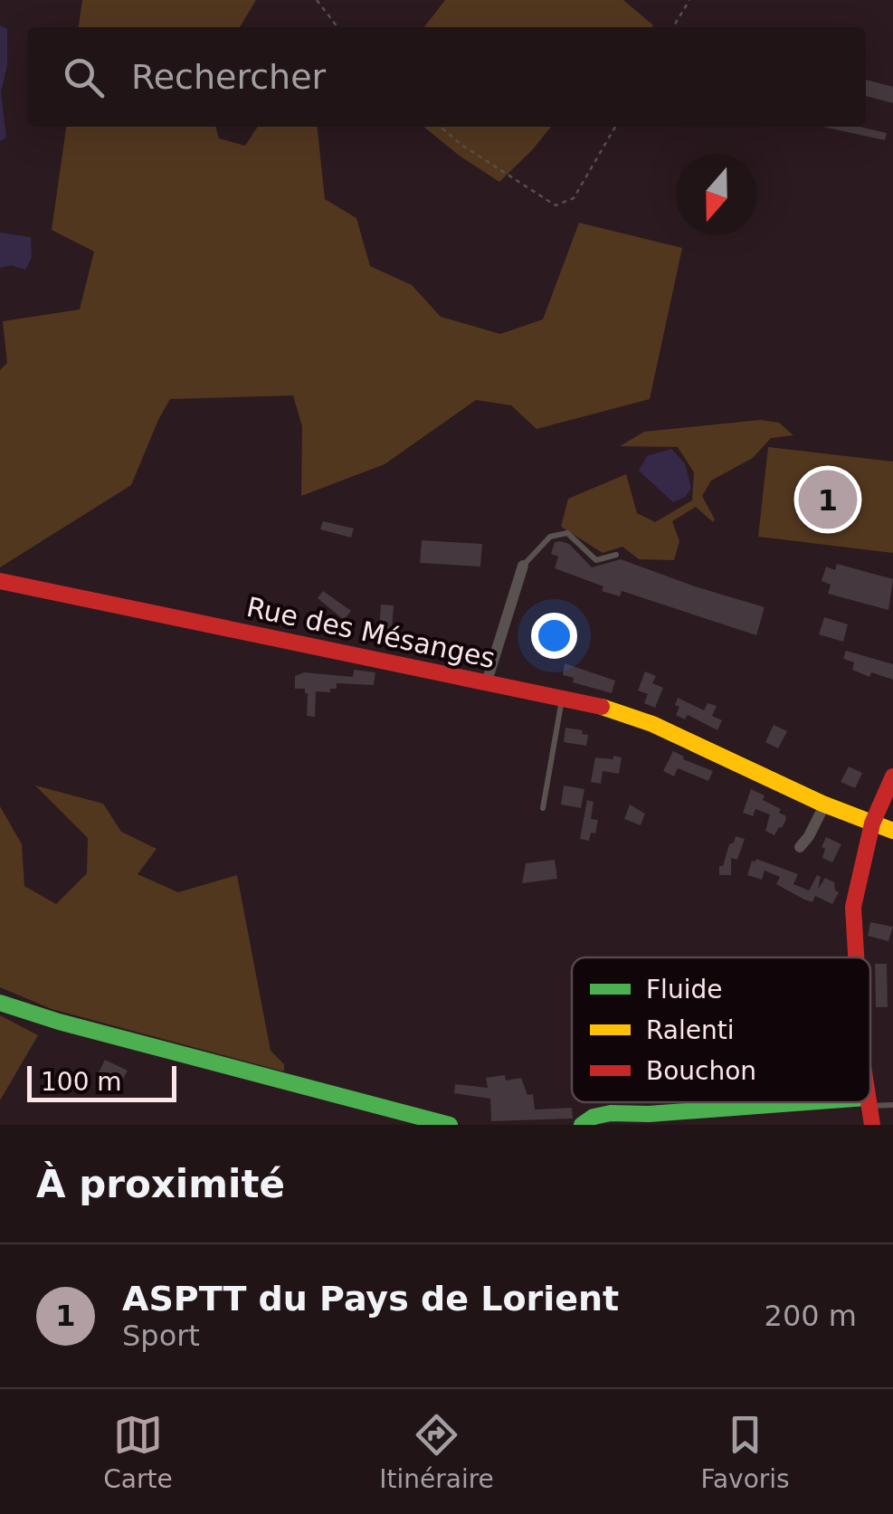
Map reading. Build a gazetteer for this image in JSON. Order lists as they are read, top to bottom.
{
  "streets": {
    "street": ["Rue des Mésanges"]
  },
  "legend": ["Fluide", "Ralenti", "Bouchon"],
  "scale_bar": "100 m",
  "north": "bottom",
  "page": {
    "search": "Rechercher",
    "pins": "1",
    "scale": "100 m",
    "heading": "À proximité",
    "list": [
      {
        "mark": "1",
        "name": "ASPTT du Pays de Lorient",
        "note": "Sport",
        "value": "200 m"
      }
    ],
    "nav": ["Carte", "Itinéraire", "Favoris"]
  }
}
